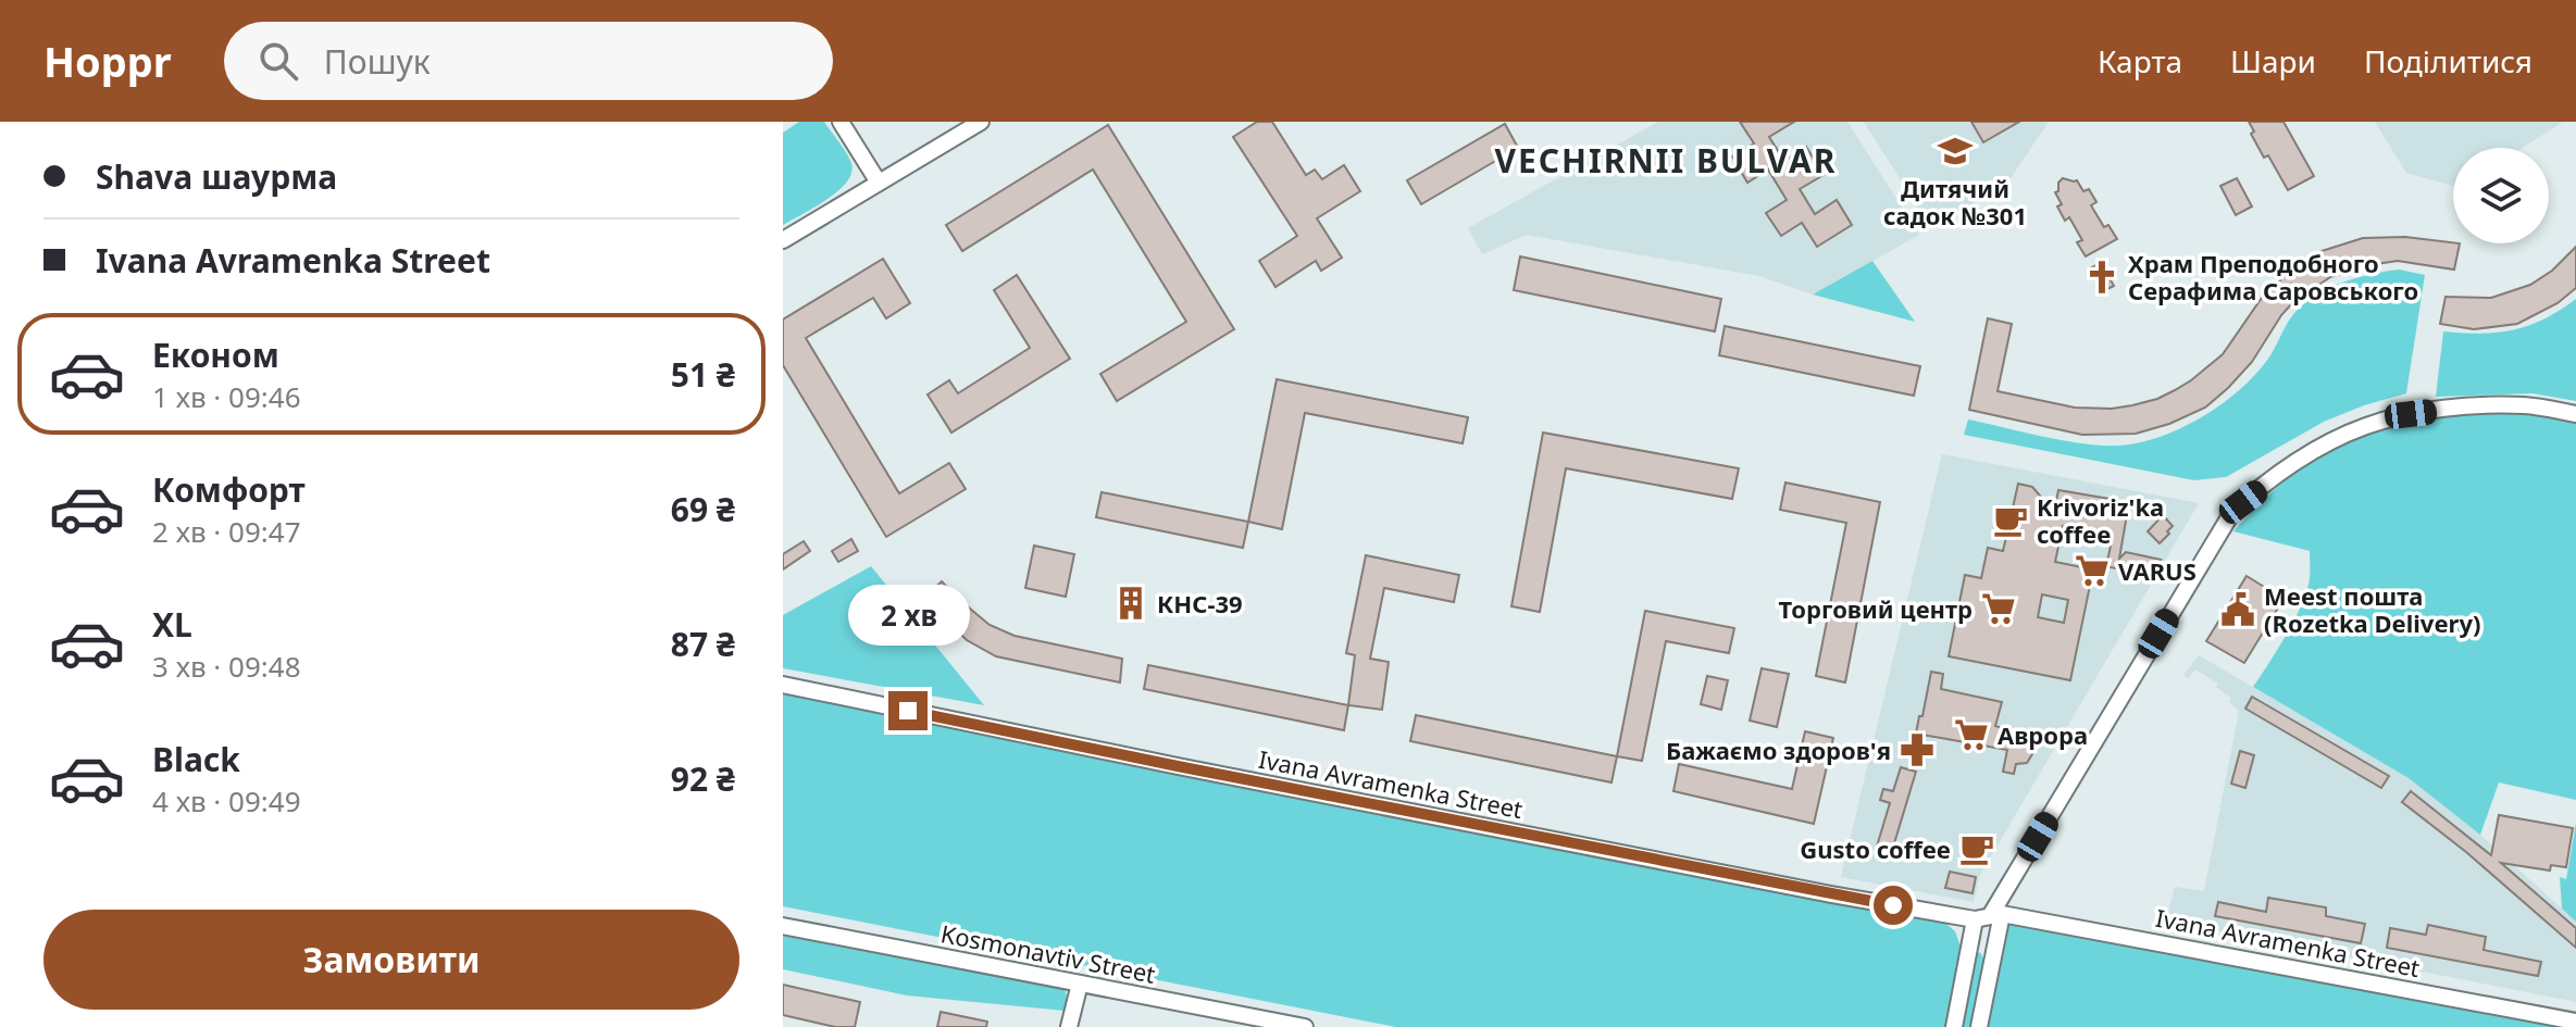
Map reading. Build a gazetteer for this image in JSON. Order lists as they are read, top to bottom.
{
  "streets": {
    "street": ["Ivana Avramenka Street", "Kosmonavtiv Street"]
  },
  "districts": ["VECHIRNII BULVAR"],
  "places": {
    "school or university": ["Дитячий садок №301"],
    "church": ["Храм Преподобного Серафима Саровського"],
    "cafe": ["Krivoriz'ka coffee", "Gusto coffee"],
    "supermarket": ["VARUS", "Торговий центр", "Аврора"],
    "building": ["КНС-39"],
    "public building": ["Meest пошта (Rozetka Delivery)"],
    "pharmacy": ["Бажаємо здоров'я"]
  },
  "page": {
    "header": "Hoppr",
    "search": "Пошук",
    "nav": ["Карта", "Шари", "Поділитися"],
    "banner": ["Shava шаурма", "Ivana Avramenka Street"],
    "list": [
      {
        "name": "Економ",
        "note": "1 хв · 09:46",
        "value": "51 ₴"
      },
      {
        "name": "Комфорт",
        "note": "2 хв · 09:47",
        "value": "69 ₴"
      },
      {
        "name": "XL",
        "note": "3 хв · 09:48",
        "value": "87 ₴"
      },
      {
        "name": "Black",
        "note": "4 хв · 09:49",
        "value": "92 ₴"
      }
    ],
    "bubble": "2 хв",
    "buttons": "Замовити"
  }
}
